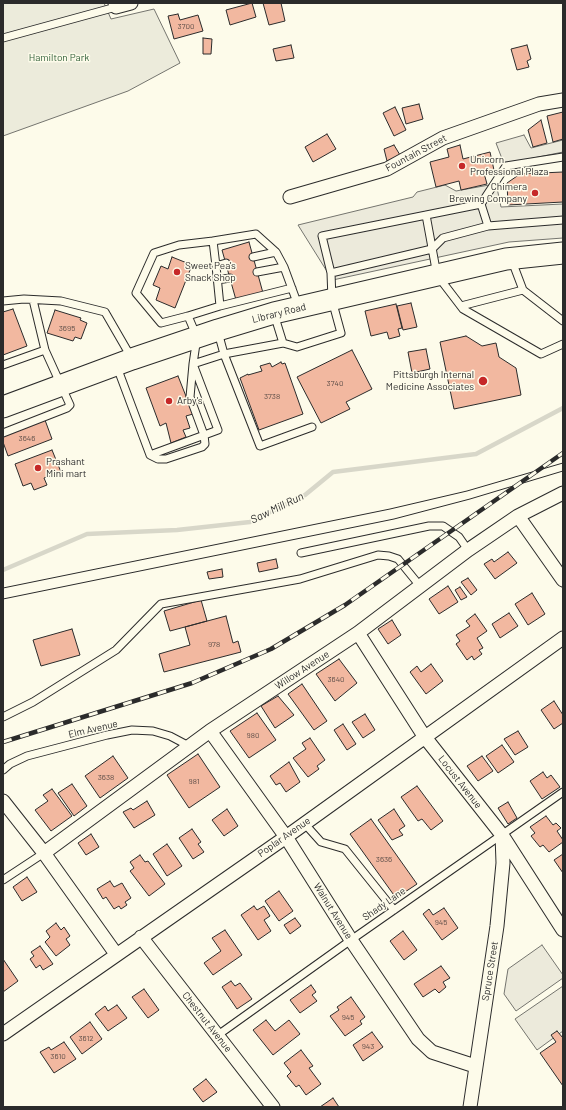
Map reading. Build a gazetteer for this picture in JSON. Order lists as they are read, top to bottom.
{
  "streets": {
    "main road": ["Library Road"],
    "street": [
      "Fountain Street",
      "Willow Avenue",
      "Locust Avenue",
      "Poplar Avenue",
      "Walnut Avenue",
      "Spruce Street",
      "Chestnut Avenue"
    ],
    "lane": ["Elm Avenue", "Shady Lane"]
  },
  "crossings": [
    ["Willow Avenue", "Elm Avenue"],
    ["Willow Avenue", "Locust Avenue"],
    ["Willow Avenue", "Walnut Avenue"],
    ["Locust Avenue", "Poplar Avenue"],
    ["Locust Avenue", "Shady Lane"],
    ["Locust Avenue", "Spruce Street"],
    ["Poplar Avenue", "Walnut Avenue"],
    ["Poplar Avenue", "Chestnut Avenue"],
    ["Shady Lane", "Walnut Avenue"],
    ["Shady Lane", "Spruce Street"],
    ["Shady Lane", "Chestnut Avenue"],
    ["Walnut Avenue", "Spruce Street"]
  ],
  "water": ["Saw Mill Run"],
  "parks": ["Hamilton Park"],
  "places": [
    "Unicorn Professional Plaza",
    "Chimera Brewing Company",
    "Sweet Pea's Snack Shop",
    "Pittsburgh Internal Medicine Associates",
    "Arby's",
    "Prashant Mini mart"
  ],
  "house_numbers": [
    "3700",
    "3695",
    "3740",
    "3738",
    "3646",
    "978",
    "3640",
    "980",
    "3638",
    "981",
    "3636",
    "945",
    "945",
    "3612",
    "943",
    "3610"
  ]
}
